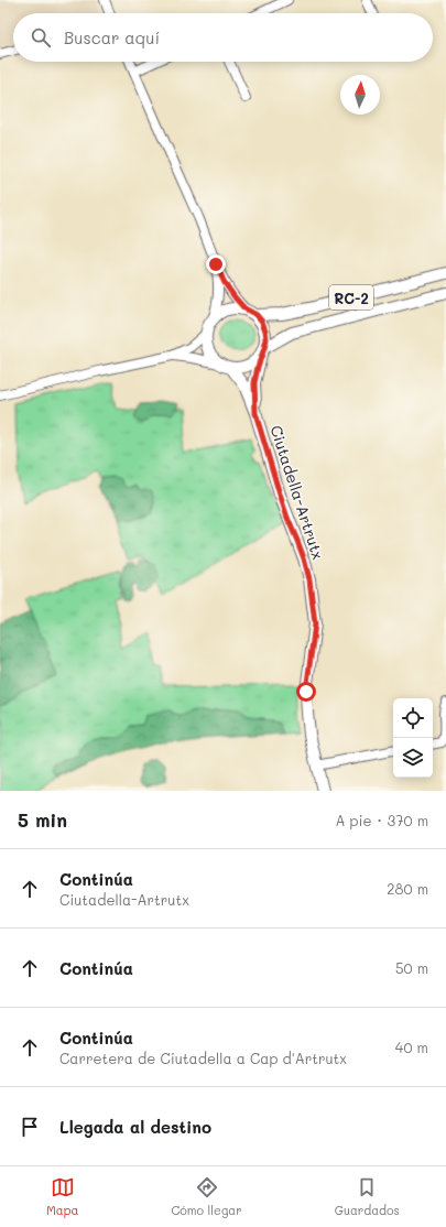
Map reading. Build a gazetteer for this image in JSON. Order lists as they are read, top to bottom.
{
  "streets": {
    "main road": ["RC-2", "Ciutadella-Artrutx"]
  },
  "crossings": [
    ["RC-2", "Ciutadella-Artrutx"]
  ],
  "north": "top",
  "page": {
    "search": "Buscar aquí",
    "heading": ["5 min", "A pie · 370 m"],
    "list": [
      ["Continúa", "Ciutadella-Artrutx", "280 m"],
      ["Continúa", "50 m"],
      ["Continúa", "Carretera de Ciutadella a Cap d'Artrutx", "40 m"],
      "Llegada al destino"
    ],
    "nav": ["Mapa", "Cómo llegar", "Guardados"]
  }
}
